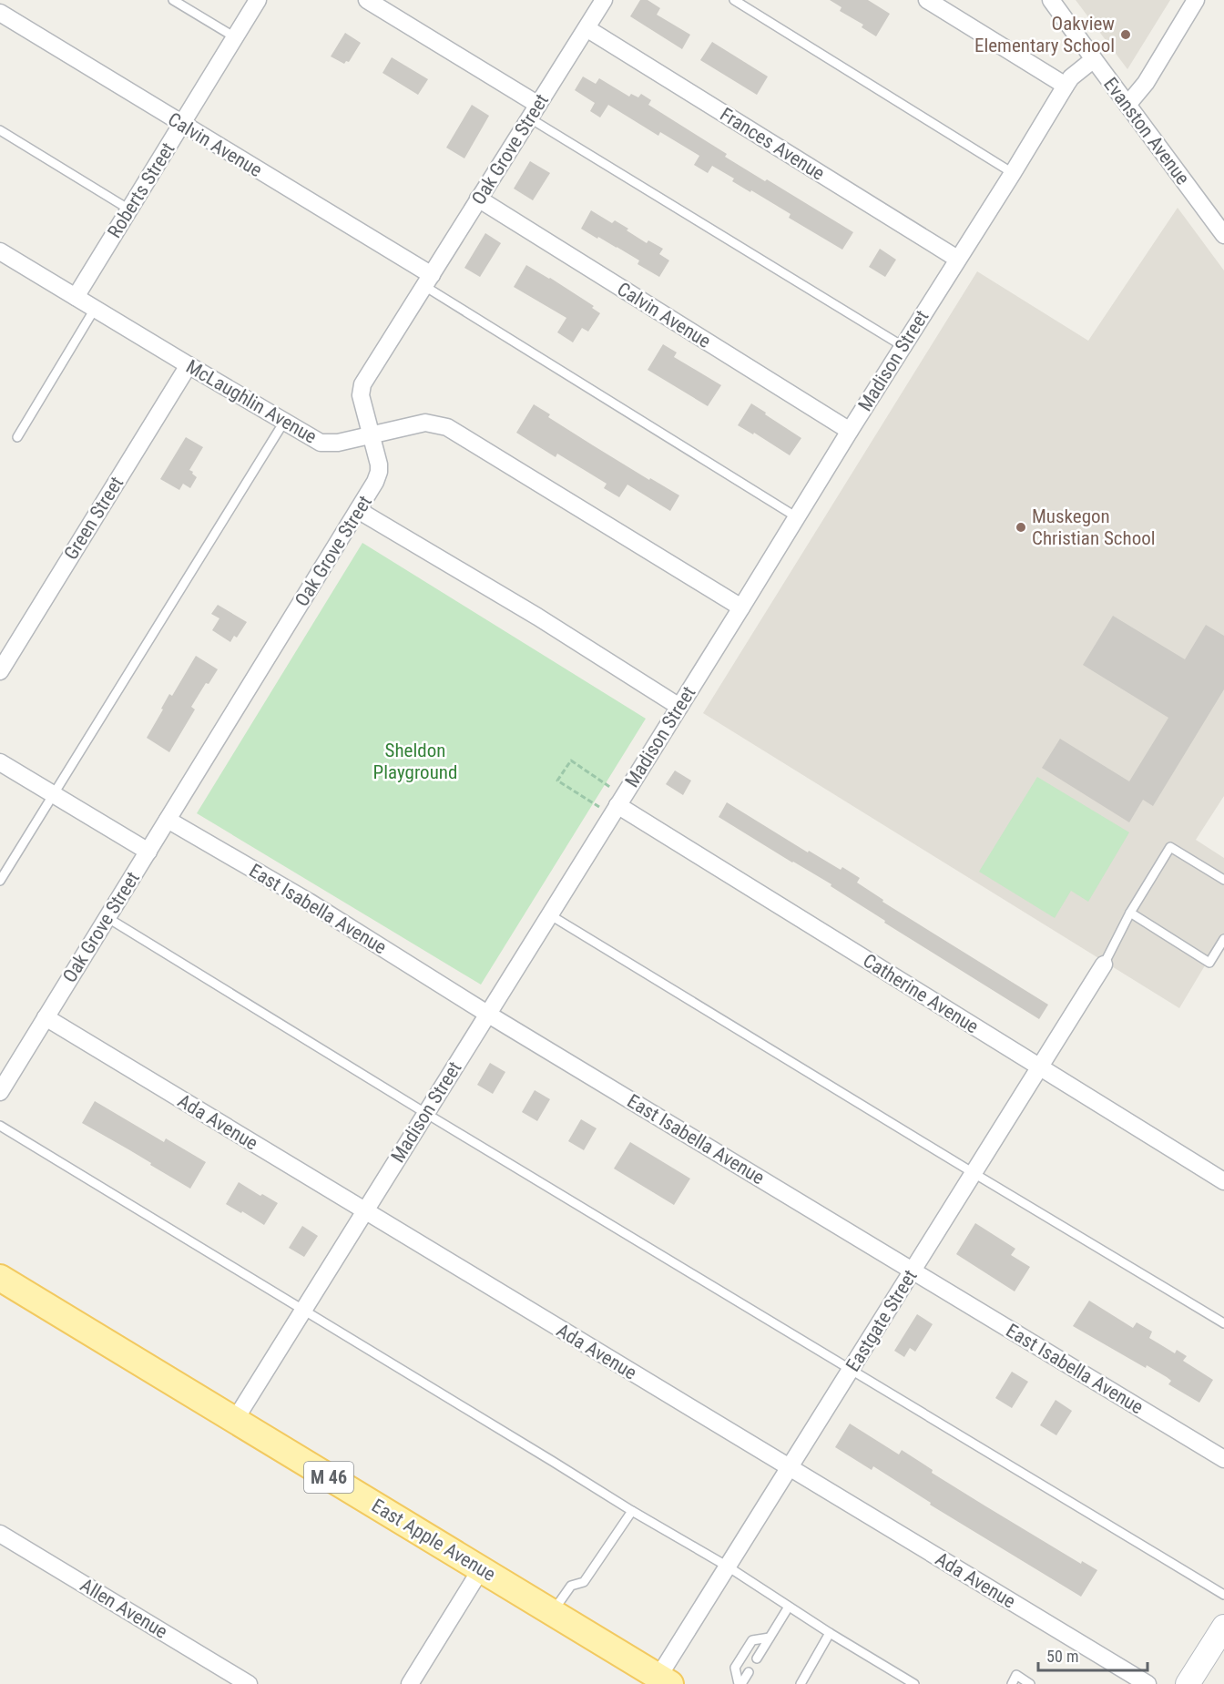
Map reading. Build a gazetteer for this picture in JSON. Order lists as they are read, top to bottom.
{
  "streets": {
    "main road": ["M 46", "East Apple Avenue"],
    "street": [
      "Evanston Avenue",
      "Frances Avenue",
      "Calvin Avenue",
      "Oak Grove Street",
      "Roberts Street",
      "Madison Street",
      "McLaughlin Avenue",
      "Green Street",
      "East Isabella Avenue",
      "Catherine Avenue",
      "Ada Avenue",
      "Eastgate Street",
      "Allen Avenue"
    ]
  },
  "crossings": [
    ["Evanston Avenue", "Madison Street"],
    ["Frances Avenue", "Oak Grove Street"],
    ["Frances Avenue", "Madison Street"],
    ["Calvin Avenue", "Oak Grove Street"],
    ["Calvin Avenue", "Roberts Street"],
    ["Calvin Avenue", "Madison Street"],
    ["Oak Grove Street", "McLaughlin Avenue"],
    ["Oak Grove Street", "East Isabella Avenue"],
    ["Oak Grove Street", "Ada Avenue"],
    ["Roberts Street", "McLaughlin Avenue"],
    ["Madison Street", "McLaughlin Avenue"],
    ["Madison Street", "East Isabella Avenue"],
    ["Madison Street", "Catherine Avenue"],
    ["Madison Street", "Ada Avenue"],
    ["Madison Street", "East Apple Avenue"],
    ["McLaughlin Avenue", "Green Street"],
    ["East Isabella Avenue", "Eastgate Street"],
    ["Catherine Avenue", "Eastgate Street"],
    ["Ada Avenue", "Eastgate Street"],
    ["Eastgate Street", "East Apple Avenue"]
  ],
  "parks": ["Sheldon Playground"],
  "places": ["Oakview Elementary School", "Muskegon Christian School"],
  "scale_bar": "50 m"
}
